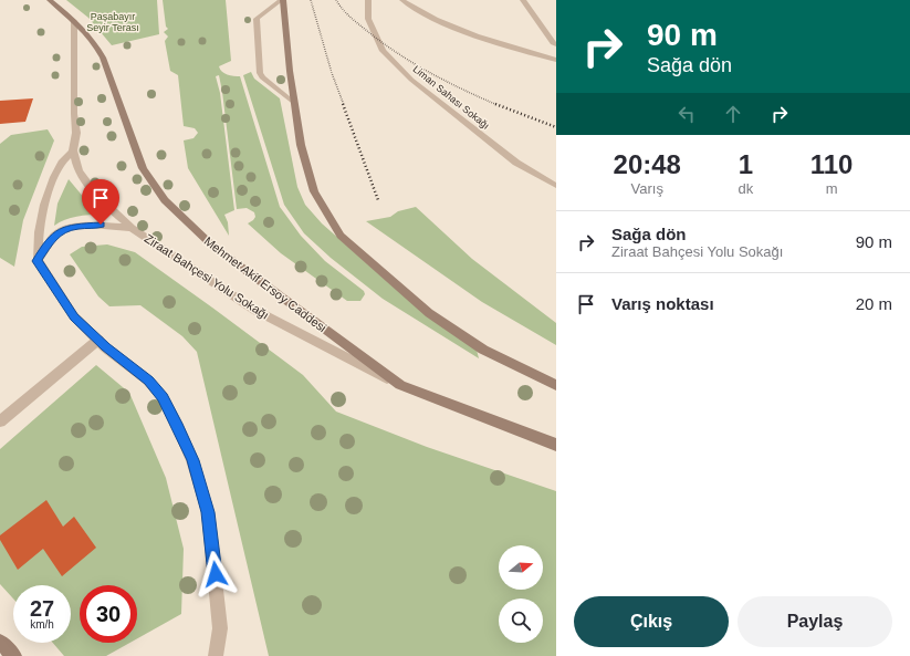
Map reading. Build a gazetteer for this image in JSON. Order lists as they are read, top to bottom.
{
  "streets": {
    "street": ["Liman Sahası Sokağı", "Ziraat Bahçesi Yolu Sokağı", "Mehmet Akif Ersoy Caddesi"]
  },
  "crossings": [
    ["Ziraat Bahçesi Yolu Sokağı", "Mehmet Akif Ersoy Caddesi"]
  ],
  "parks": ["Paşabayır Seyir Terası"],
  "north": "right",
  "page": {
    "turn": ["90 m", "Sağa dön"],
    "eta": [
      "20:48",
      "Varış",
      "1",
      "dk",
      "110",
      "m"
    ],
    "list": [
      {
        "name": "Sağa dön",
        "note": "Ziraat Bahçesi Yolu Sokağı",
        "value": "90 m"
      },
      {
        "name": "Varış noktası",
        "value": "20 m"
      }
    ],
    "speed": "27 km/h",
    "limit": "30",
    "buttons": ["Çıkış", "Paylaş"]
  }
}
